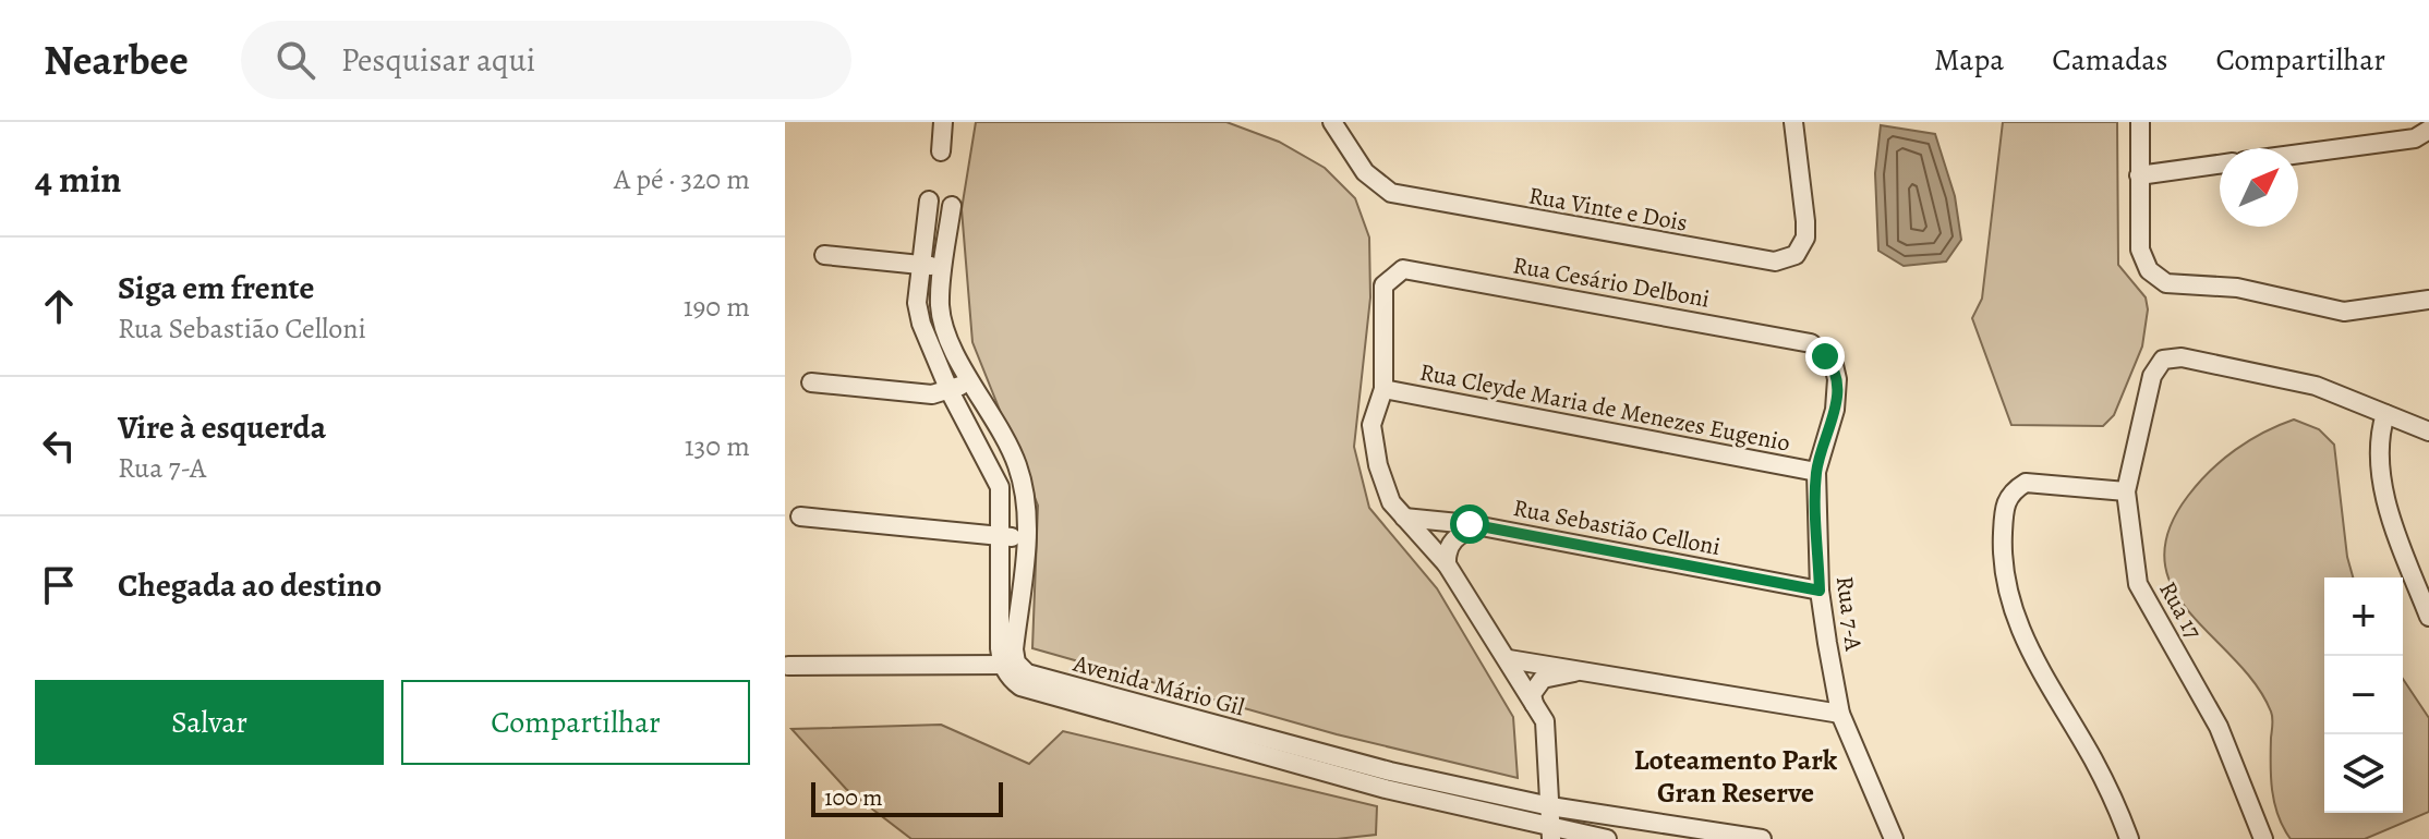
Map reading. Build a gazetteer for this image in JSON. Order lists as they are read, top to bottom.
{
  "streets": {
    "street": [
      "Rua Vinte e Dois",
      "Rua Cesário Delboni",
      "Rua Cleyde Maria de Menezes Eugenio",
      "Rua Sebastião Celloni",
      "Rua 17",
      "Rua 7-A",
      "Avenida Mário Gil"
    ]
  },
  "crossings": [
    ["Rua Cesário Delboni", "Rua Cleyde Maria de Menezes Eugenio"],
    ["Rua Cesário Delboni", "Rua 7-A"],
    ["Rua Cleyde Maria de Menezes Eugenio", "Rua 7-A"],
    ["Rua Sebastião Celloni", "Rua 7-A"]
  ],
  "districts": ["Loteamento Park Gran Reserve"],
  "scale_bar": "100 m",
  "north": "top right",
  "page": {
    "header": "Nearbee",
    "search": "Pesquisar aqui",
    "nav": ["Mapa", "Camadas", "Compartilhar"],
    "heading": ["4 min", "A pé · 320 m"],
    "list": [
      ["Siga em frente", "Rua Sebastião Celloni", "190 m"],
      ["Vire à esquerda", "Rua 7-A", "130 m"],
      "Chegada ao destino"
    ],
    "map_buttons": ["+", "−"],
    "buttons": ["Salvar", "Compartilhar"],
    "scale": "100 m"
  }
}
